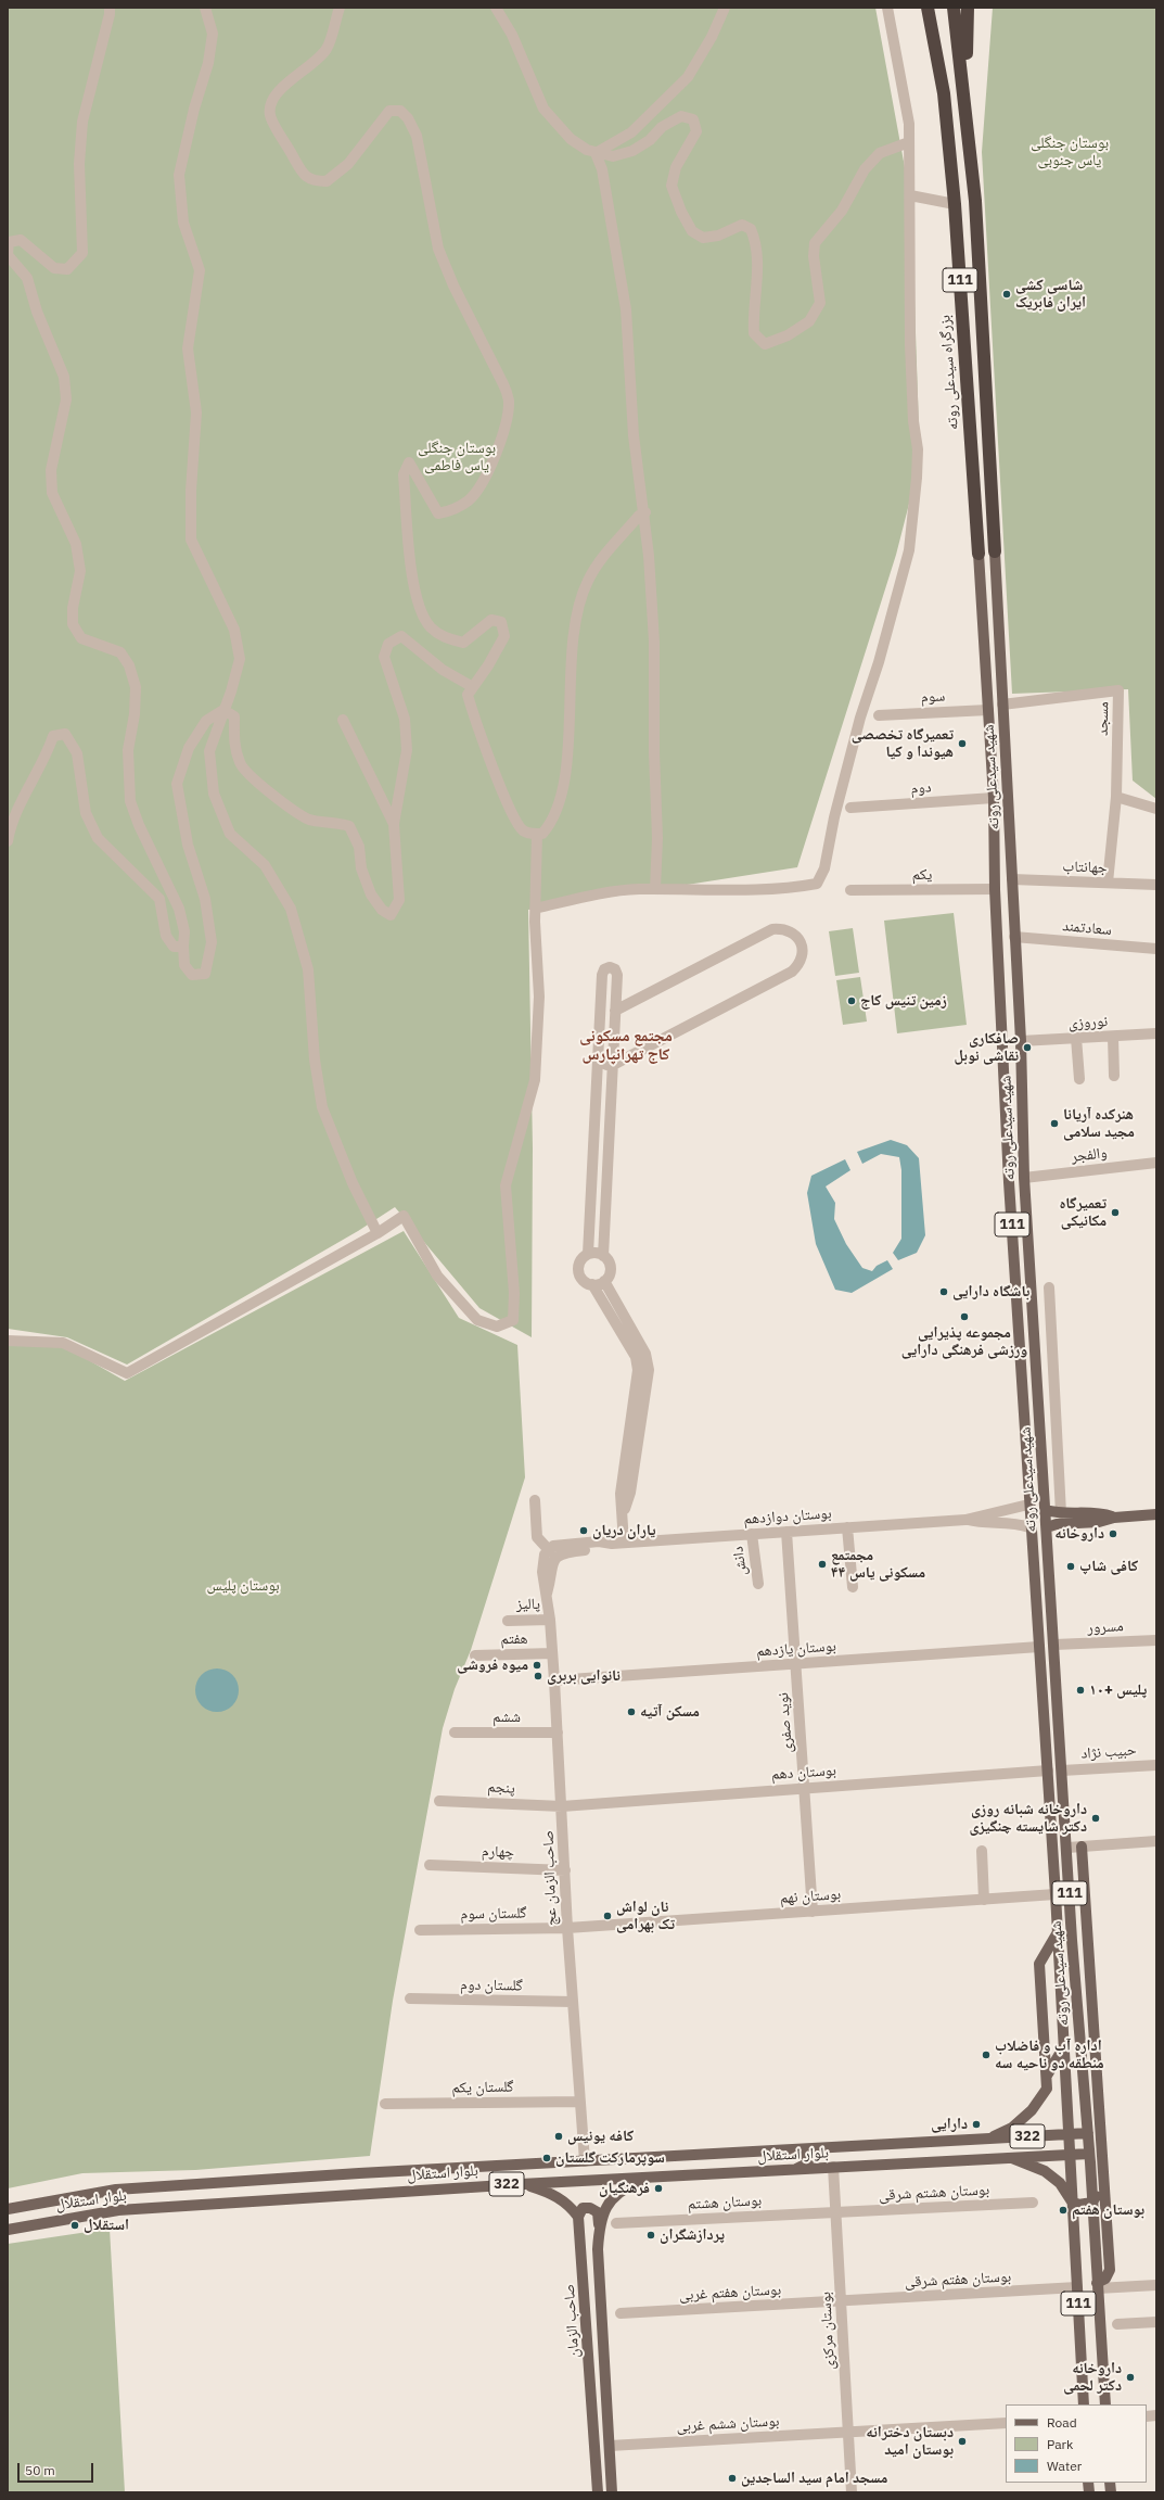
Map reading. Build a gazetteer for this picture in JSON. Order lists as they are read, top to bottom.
{
  "streets": {
    "highway": ["111", "بزرگراه سیدعلی روته"],
    "main road": [
      "شهید سیدعلی روته",
      "322",
      "بلوار استقلال",
      "صاحب الزمان"
    ],
    "street": [
      "سوم",
      "مسجد",
      "دوم",
      "جهانتاب",
      "یکم",
      "سعادتمند",
      "نوروزی",
      "والفجر",
      "بوستان دوازدهم",
      "دانش",
      "پالیز",
      "مسرور",
      "هفتم",
      "بوستان یازدهم",
      "ششم",
      "نوید صفری",
      "حبیب نژاد",
      "بوستان دهم",
      "پنجم",
      "چهارم",
      "صاحب الزمان عج",
      "بوستان نهم",
      "گلستان سوم",
      "گلستان دوم",
      "گلستان یکم",
      "بوستان هشتم شرقی",
      "بوستان هشتم",
      "بوستان هفتم شرقی",
      "بوستان هفتم غربی",
      "بوستان مرکزی",
      "بوستان ششم غربی"
    ]
  },
  "crossings": [
    ["111", "شهید سیدعلی روته"],
    ["بزرگراه سیدعلی روته", "شهید سیدعلی روته"],
    ["سوم", "شهید سیدعلی روته"],
    ["مسجد", "شهید سیدعلی روته"],
    ["شهید سیدعلی روته", "دوم"],
    ["شهید سیدعلی روته", "جهانتاب"],
    ["شهید سیدعلی روته", "یکم"],
    ["شهید سیدعلی روته", "سعادتمند"],
    ["شهید سیدعلی روته", "نوروزی"],
    ["شهید سیدعلی روته", "والفجر"],
    ["شهید سیدعلی روته", "بوستان دوازدهم"],
    ["شهید سیدعلی روته", "مسرور"],
    ["شهید سیدعلی روته", "بوستان یازدهم"],
    ["شهید سیدعلی روته", "حبیب نژاد"],
    ["شهید سیدعلی روته", "بوستان دهم"],
    ["شهید سیدعلی روته", "بوستان نهم"],
    ["شهید سیدعلی روته", "بلوار استقلال"],
    ["شهید سیدعلی روته", "بوستان هفتم شرقی"],
    ["بوستان دوازدهم", "دانش"],
    ["بوستان دوازدهم", "نوید صفری"],
    ["بوستان دوازدهم", "صاحب الزمان عج"],
    ["پالیز", "صاحب الزمان عج"],
    ["هفتم", "صاحب الزمان عج"],
    ["بوستان یازدهم", "نوید صفری"],
    ["بوستان یازدهم", "صاحب الزمان عج"],
    ["ششم", "صاحب الزمان عج"],
    ["نوید صفری", "بوستان دهم"],
    ["نوید صفری", "بوستان نهم"],
    ["بوستان دهم", "پنجم"],
    ["بوستان دهم", "صاحب الزمان عج"],
    ["پنجم", "صاحب الزمان عج"],
    ["چهارم", "صاحب الزمان عج"],
    ["صاحب الزمان عج", "بوستان نهم"],
    ["صاحب الزمان عج", "گلستان سوم"],
    ["صاحب الزمان عج", "گلستان دوم"],
    ["صاحب الزمان عج", "گلستان یکم"],
    ["صاحب الزمان عج", "بلوار استقلال"],
    ["بوستان نهم", "گلستان سوم"],
    ["بلوار استقلال", "صاحب الزمان"],
    ["بلوار استقلال", "بوستان مرکزی"],
    ["بوستان هشتم شرقی", "بوستان هشتم"],
    ["بوستان هشتم شرقی", "بوستان مرکزی"],
    ["بوستان هشتم", "بوستان مرکزی"],
    ["بوستان هفتم شرقی", "بوستان هفتم غربی"],
    ["بوستان هفتم شرقی", "بوستان مرکزی"],
    ["بوستان هفتم غربی", "بوستان مرکزی"],
    ["صاحب الزمان", "بوستان ششم غربی"],
    ["بوستان مرکزی", "بوستان ششم غربی"]
  ],
  "districts": ["مجتمع مسکونی کاج تهرانپارس"],
  "parks": ["بوستان جنگلی یاس جنوبی", "بوستان جنگلی یاس فاطمی", "بوستان پلیس"],
  "places": [
    "شاسی کشی ایران فابریک",
    "تعمیرگاه تخصصی هیوندا و کیا",
    "زمین تنیس کاج",
    "صافکاری نقاشی نوبل",
    "هنرکده آریانا مجید سلامی",
    "تعمیرگاه مکانیکی",
    "باشگاه دارایی",
    "مجموعه پذیرایی ورزشی فرهنگی دارایی",
    "یاران دریان",
    "داروخانه",
    "مجمتمع مسکونی یاس ۴۴",
    "کافی شاپ",
    "میوه فروشی",
    "نانوایی بربری",
    "پلیس +۱۰",
    "مسکن آتیه",
    "داروخانه شبانه روزی دکتر شایسته چنگیزی",
    "نان‌ لواش‌ تک‌ بهرامی",
    "اداره آب و فاضلاب منطقه دو ناحیه سه",
    "دارایی",
    "کافه یونیس",
    "سوپرمارکت گلستان",
    "فرهنگیان",
    "بوستان هفتم",
    "استقلال",
    "پردازشگران",
    "داروخانه دکتر لحمی",
    "دبستان دخترانه بوستان امید",
    "مسجد امام سید الساجدین"
  ],
  "legend": ["Road", "Park", "Water"],
  "scale_bar": "50 m"
}
